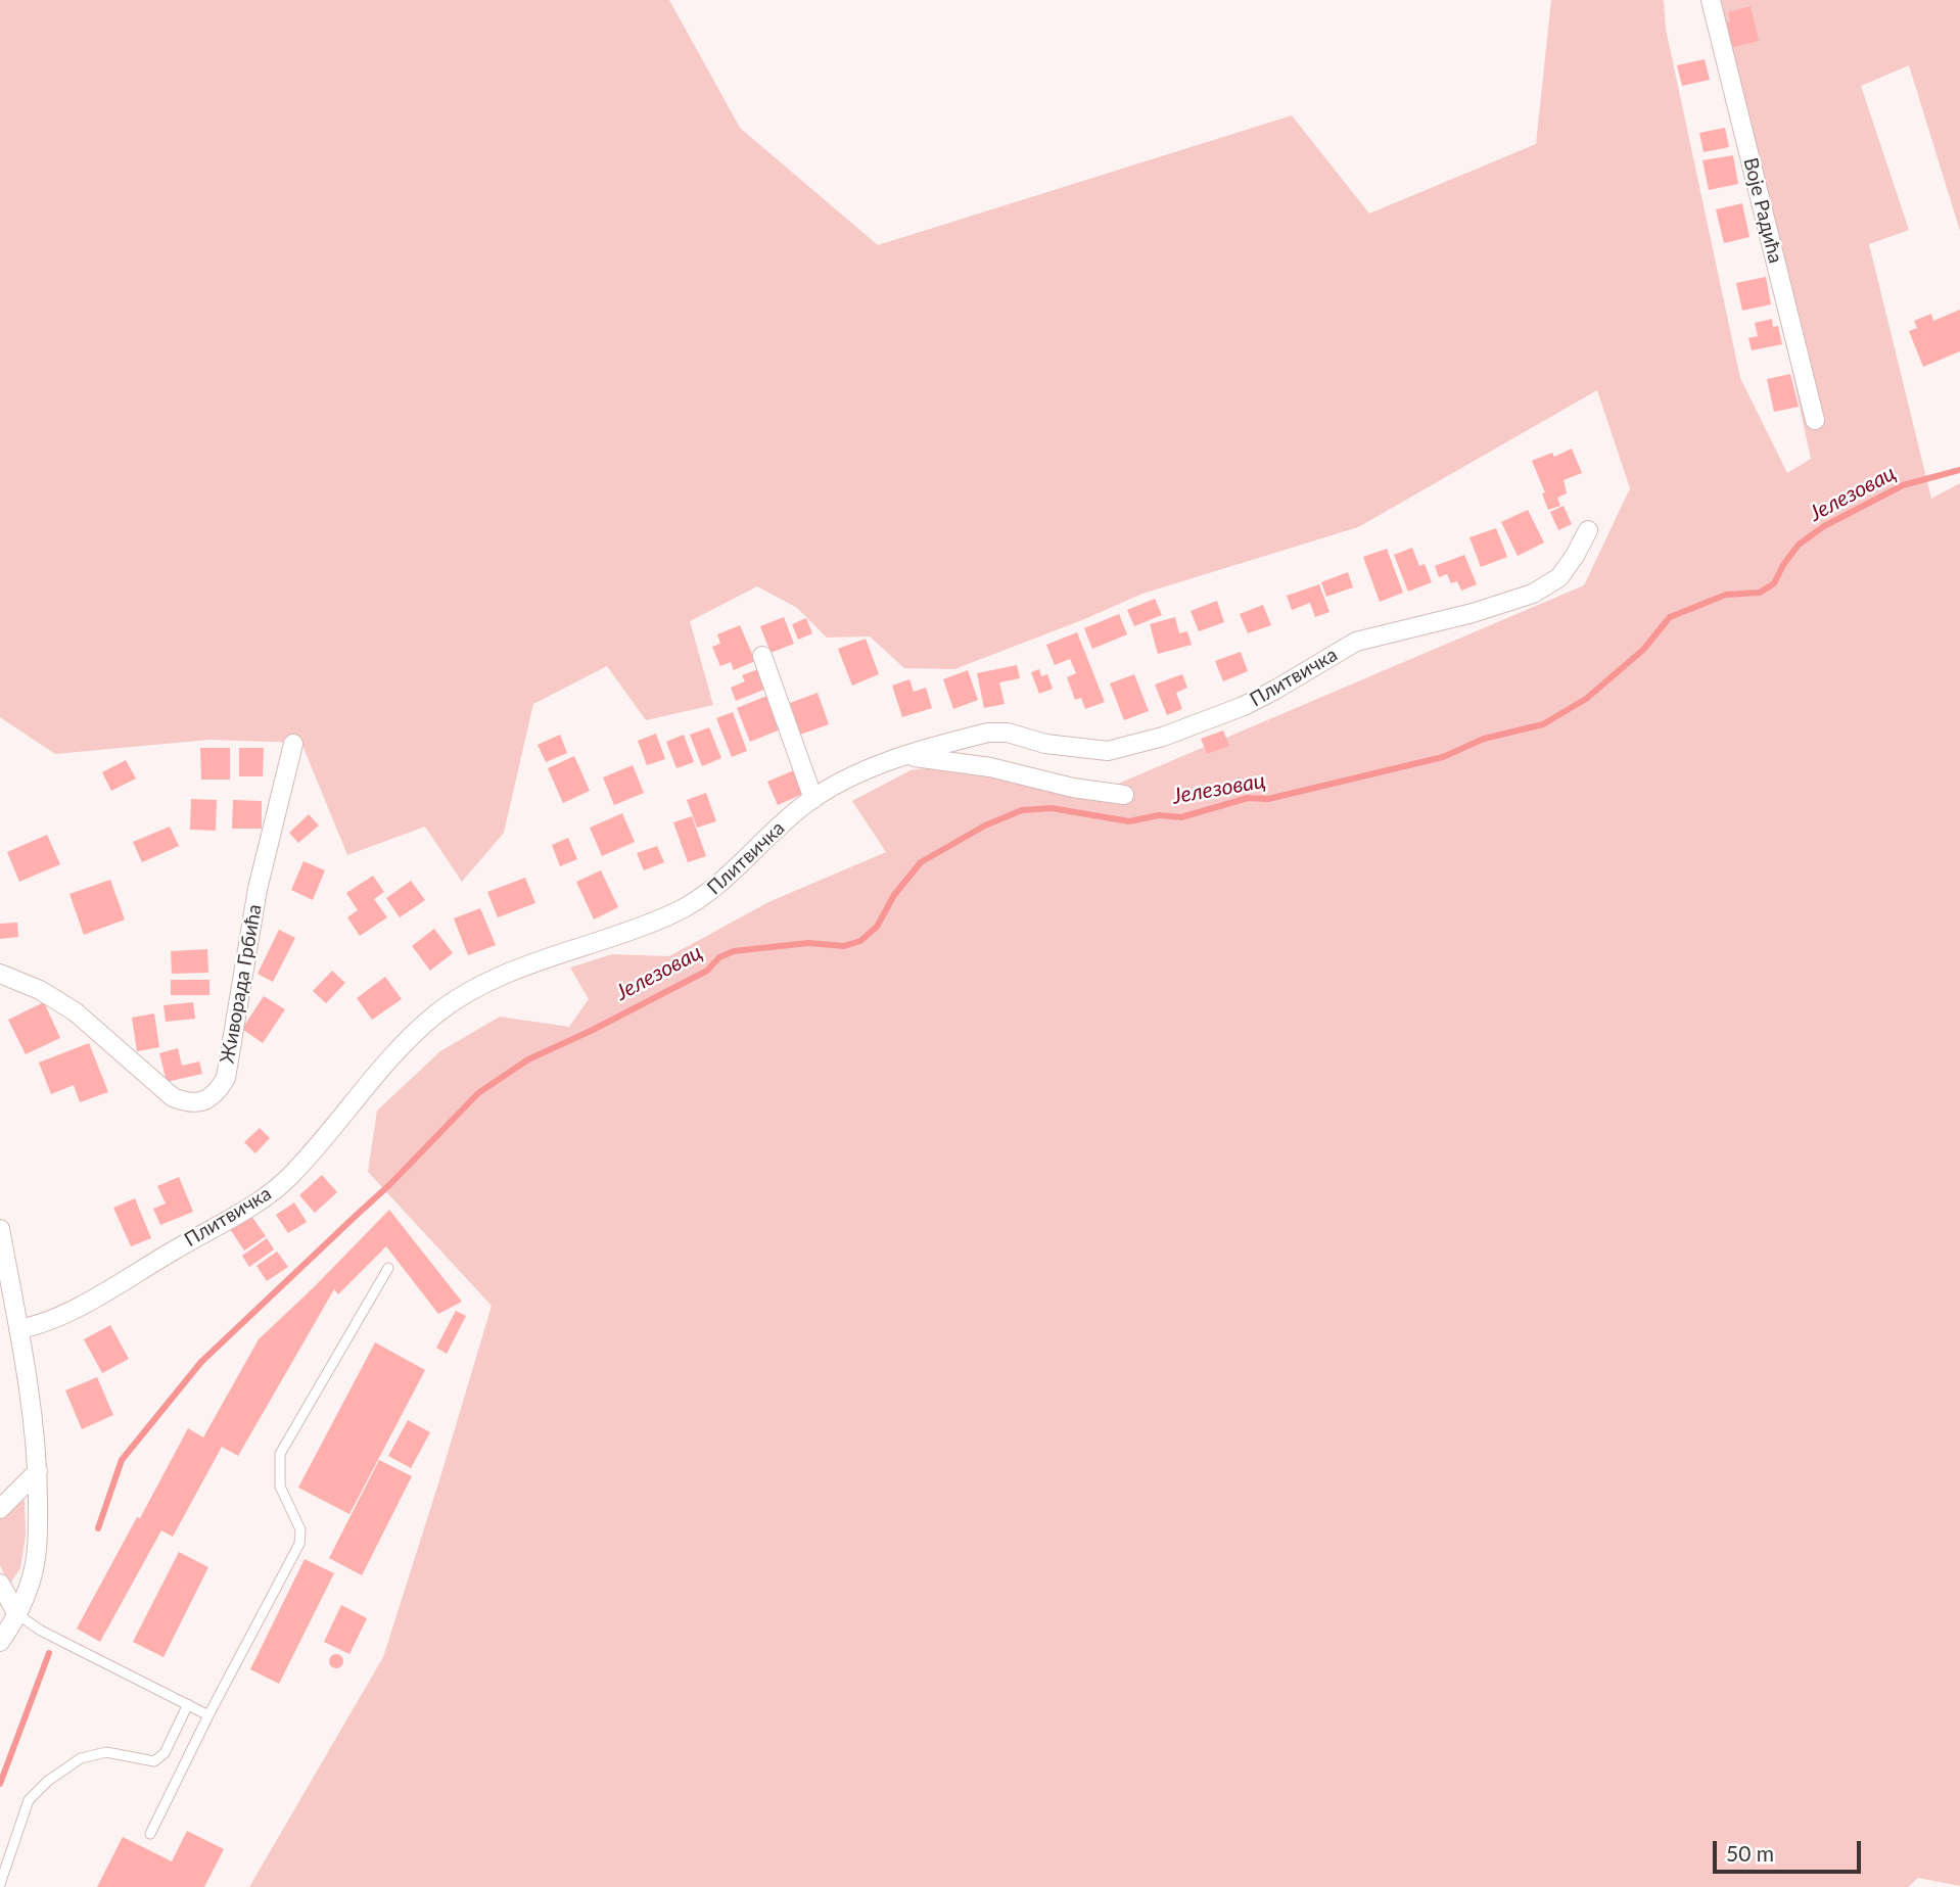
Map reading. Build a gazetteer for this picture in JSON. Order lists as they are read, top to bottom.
{
  "streets": {
    "street": ["Воје Радића", "Плитвичка", "Живорада Грбића"]
  },
  "water": ["Јелезовац"],
  "scale_bar": "50 m"
}
